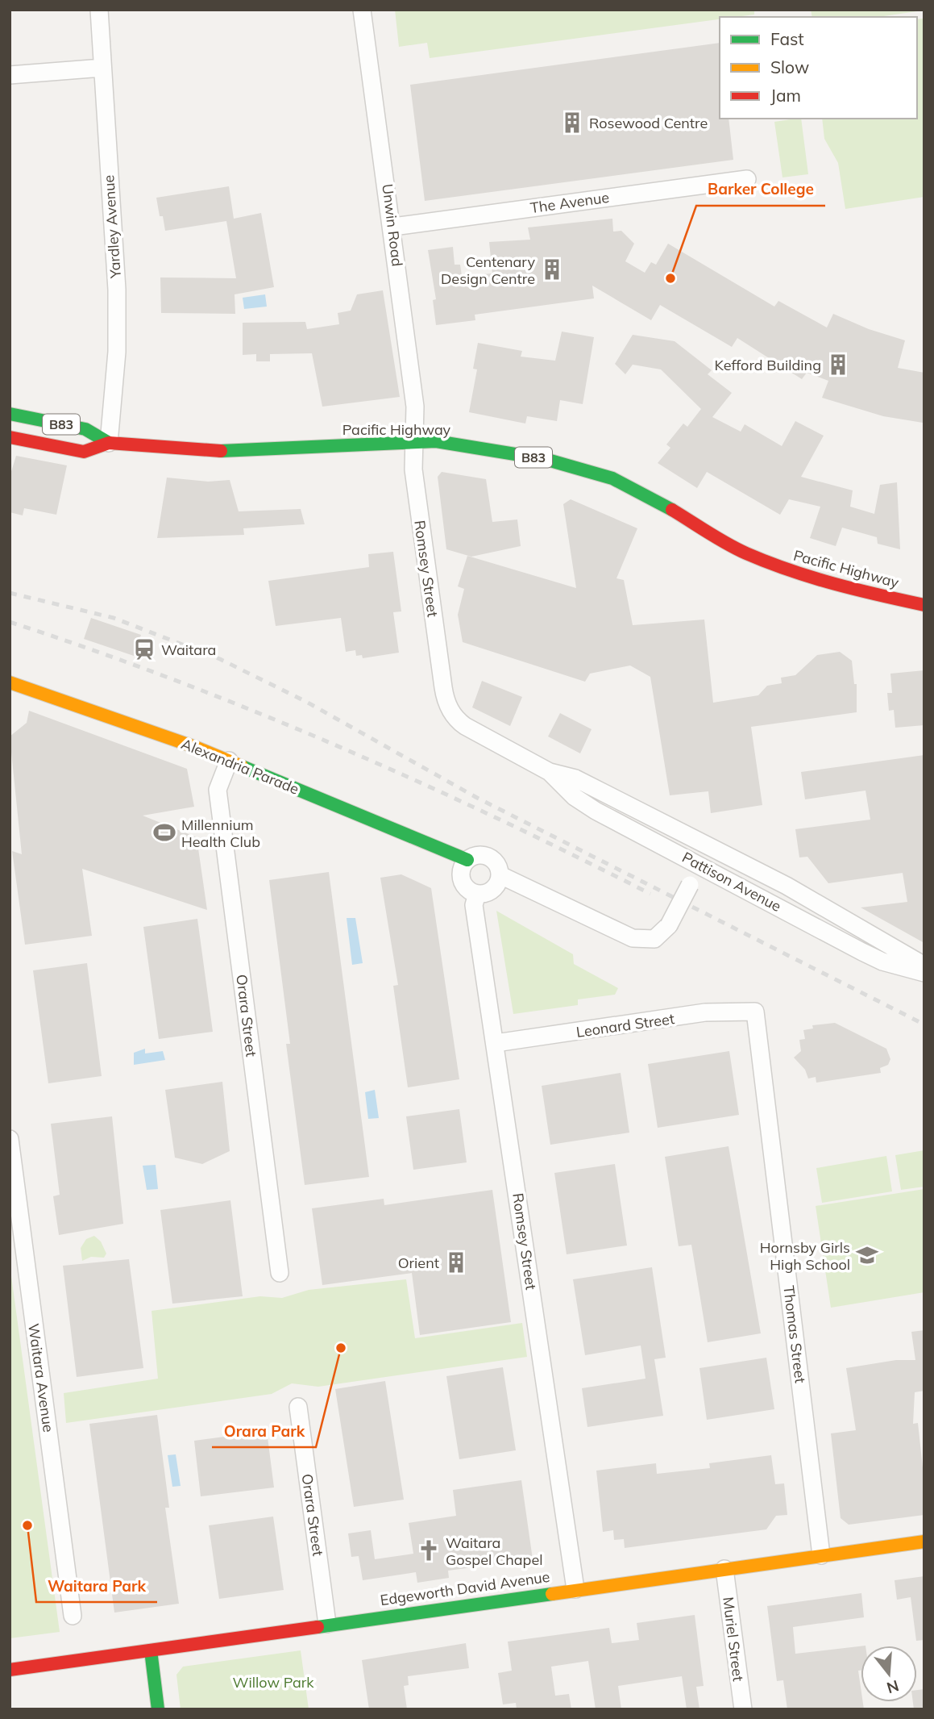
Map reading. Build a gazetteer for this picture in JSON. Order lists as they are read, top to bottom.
{
  "streets": {
    "main road": [
      "B83",
      "Pacific Highway",
      "Alexandria Parade",
      "Edgeworth David Avenue"
    ],
    "street": [
      "The Avenue",
      "Unwin Road",
      "Yardley Avenue",
      "Romsey Street",
      "Pattison Avenue",
      "Orara Street",
      "Leonard Street",
      "Thomas Street",
      "Waitara Avenue",
      "Muriel Street"
    ]
  },
  "crossings": [
    ["The Avenue", "Unwin Road"],
    ["Unwin Road", "Pacific Highway"],
    ["Unwin Road", "Romsey Street"],
    ["Yardley Avenue", "Pacific Highway"],
    ["Pacific Highway", "Romsey Street"],
    ["Romsey Street", "Alexandria Parade"],
    ["Romsey Street", "Pattison Avenue"],
    ["Romsey Street", "Leonard Street"],
    ["Romsey Street", "Edgeworth David Avenue"],
    ["Alexandria Parade", "Orara Street"],
    ["Orara Street", "Edgeworth David Avenue"],
    ["Leonard Street", "Thomas Street"],
    ["Thomas Street", "Edgeworth David Avenue"],
    ["Edgeworth David Avenue", "Muriel Street"]
  ],
  "parks": ["Willow Park"],
  "places": {
    "building": [
      "Rosewood Centre",
      "Centenary Design Centre",
      "Kefford Building",
      "Orient"
    ],
    "other": ["Barker College", "Orara Park", "Waitara Park"],
    "station": ["Waitara"],
    "sports": ["Millennium Health Club"],
    "school or university": ["Hornsby Girls High School"],
    "church": ["Waitara Gospel Chapel"]
  },
  "legend": ["Fast", "Slow", "Jam"],
  "north": "bottom"
}
